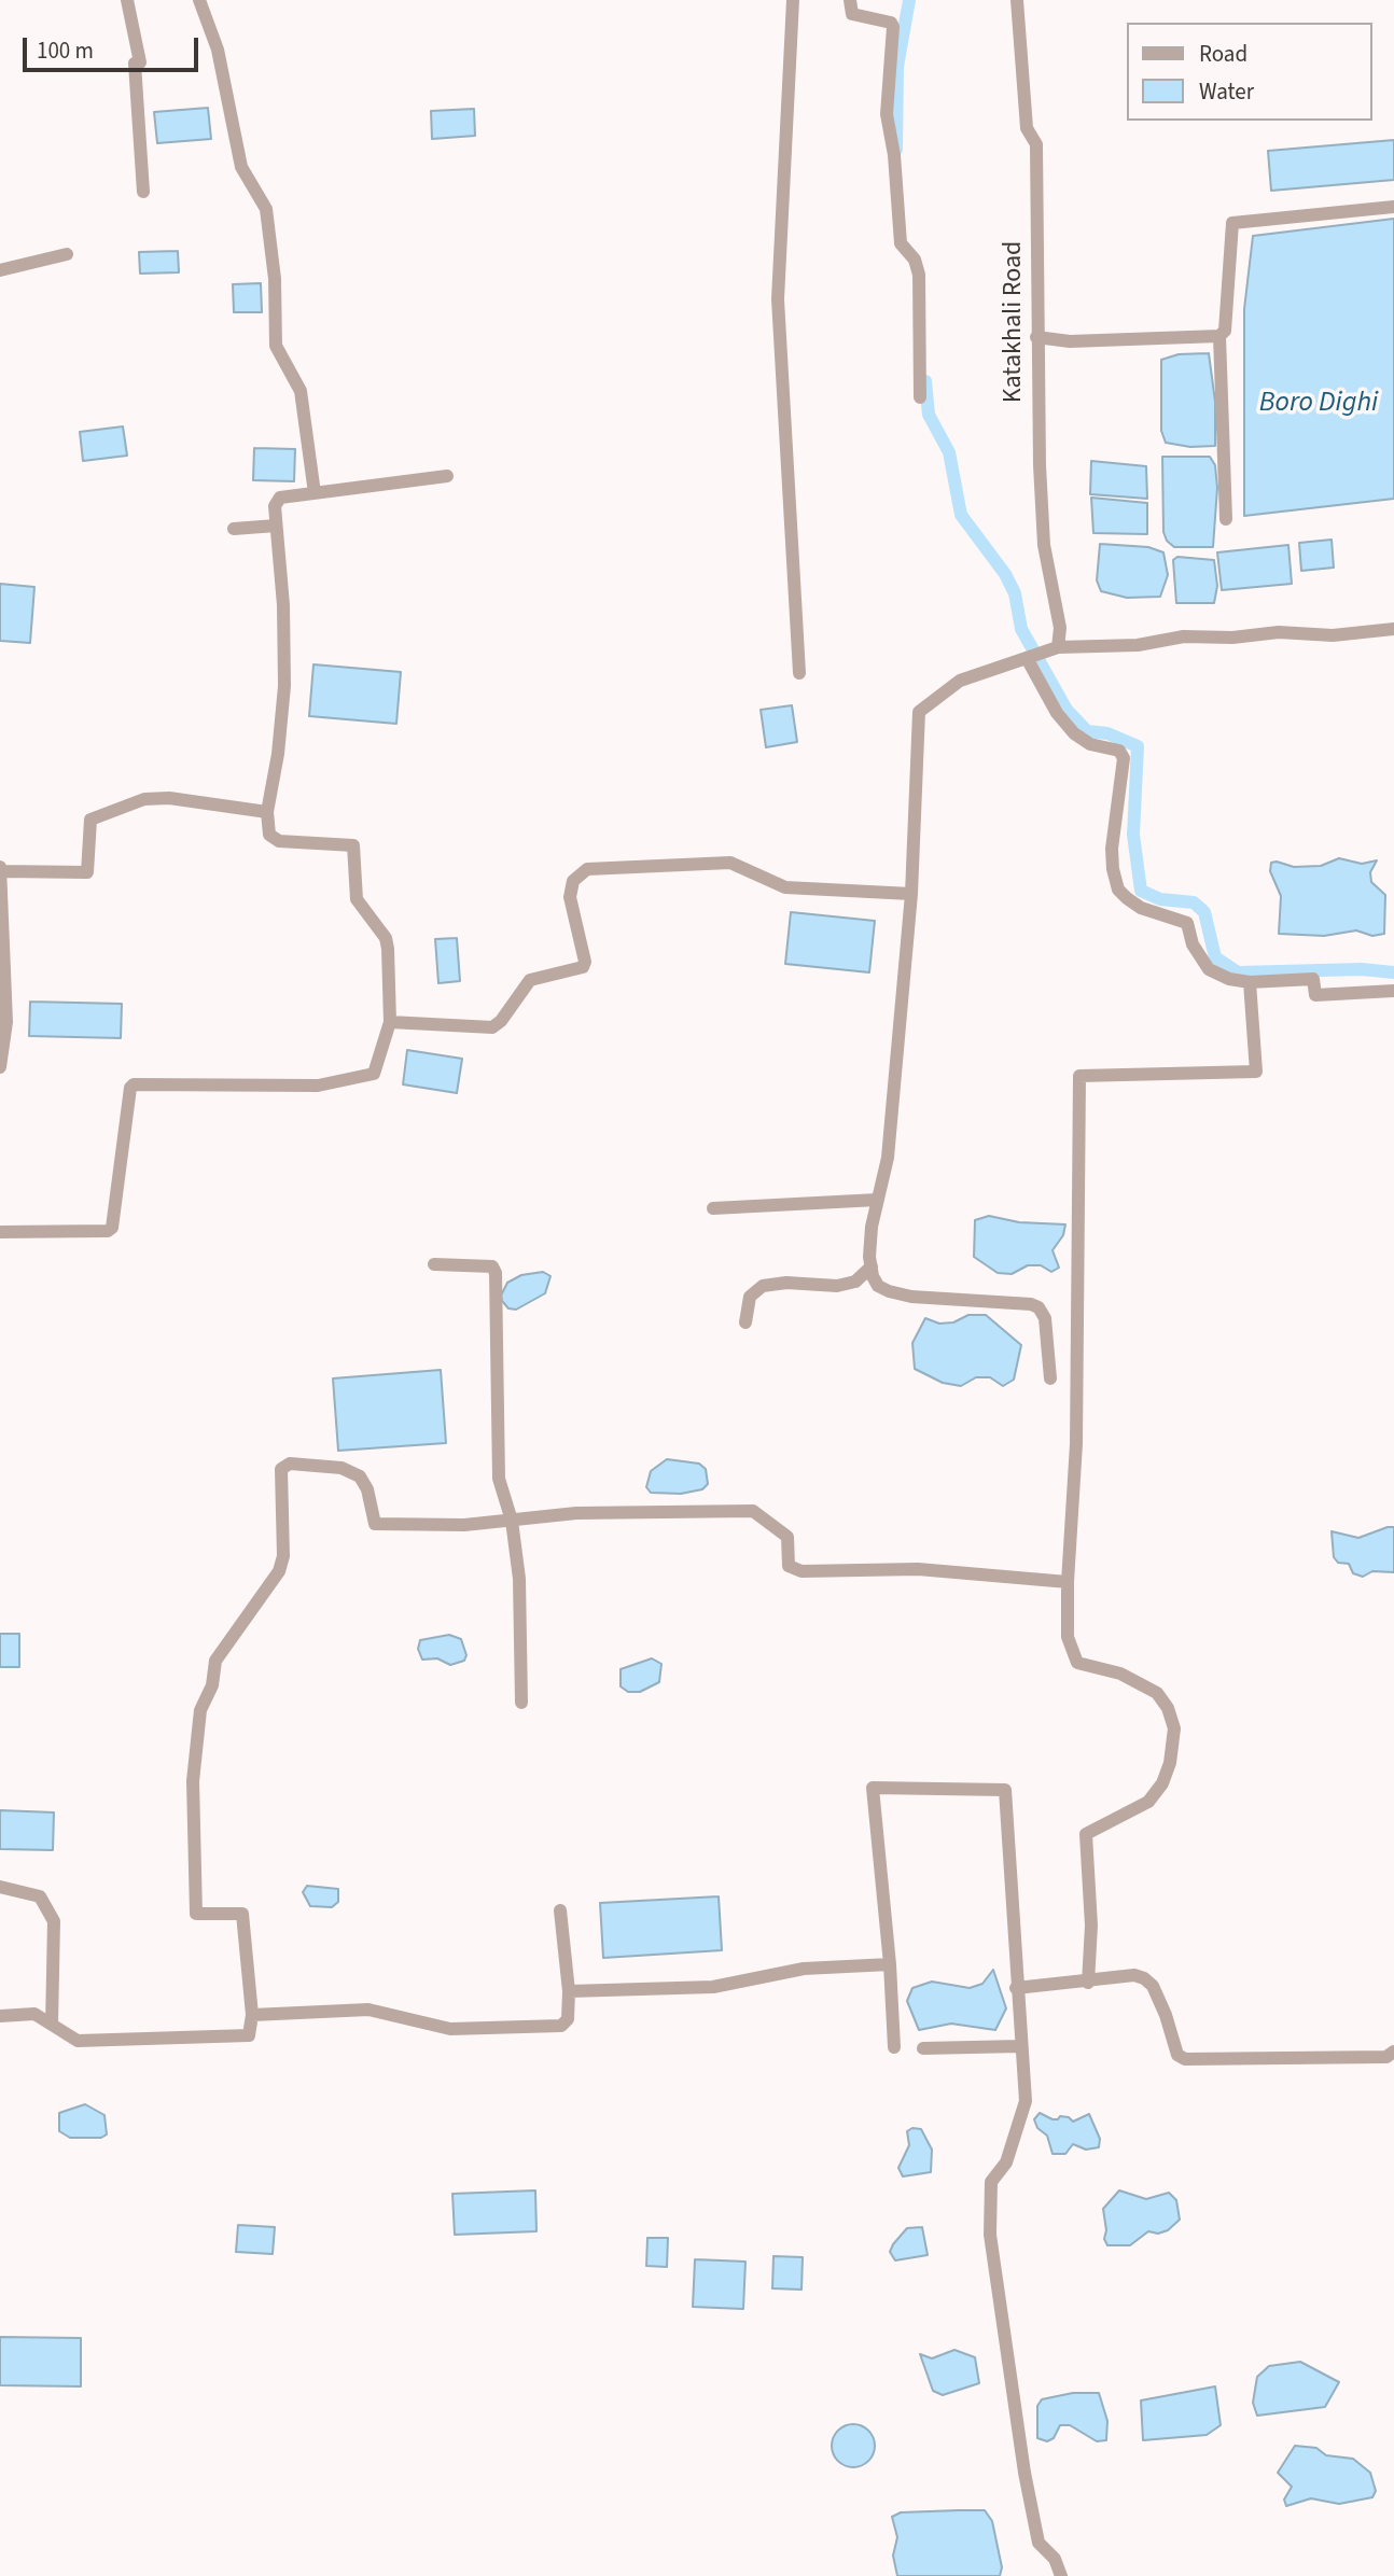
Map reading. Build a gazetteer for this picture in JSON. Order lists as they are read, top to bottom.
{
  "streets": {
    "street": ["Katakhali Road"]
  },
  "water": ["Boro Dighi"],
  "legend": ["Road", "Water"],
  "scale_bar": "100 m"
}
